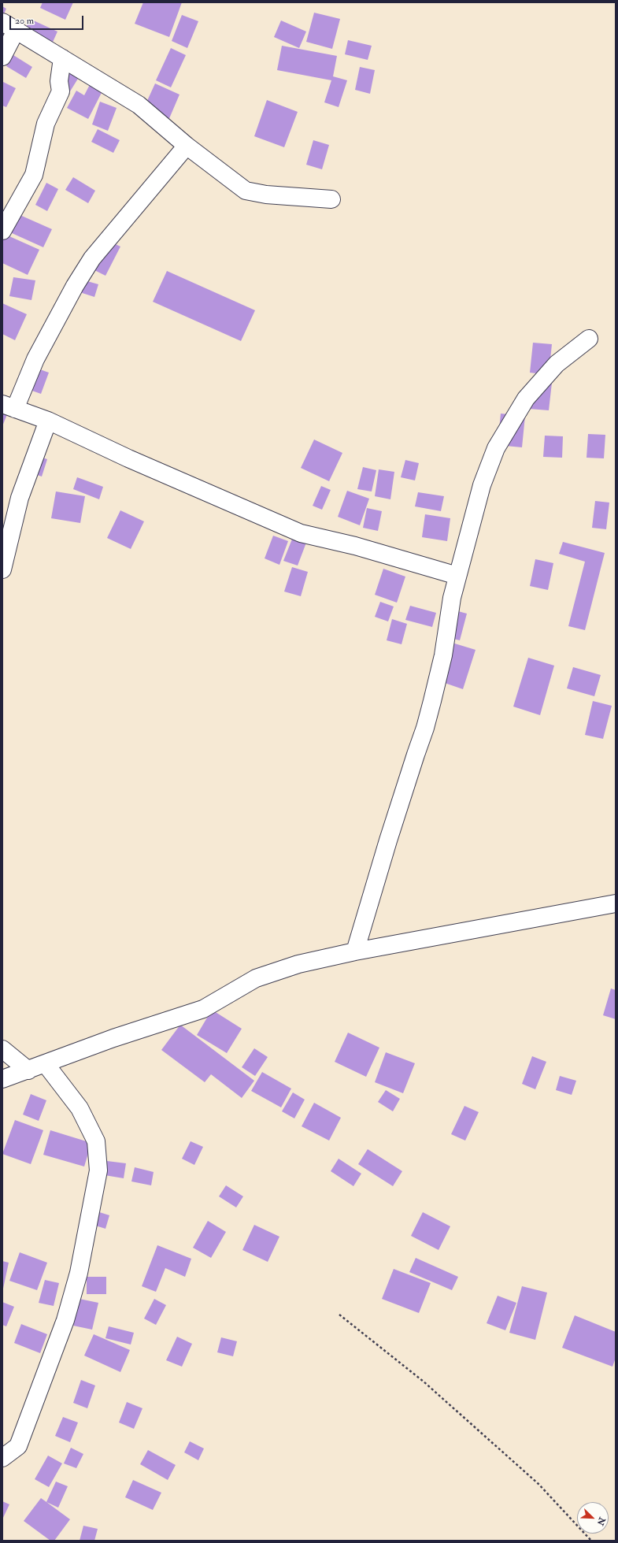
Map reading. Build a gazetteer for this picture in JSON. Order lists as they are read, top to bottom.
{
  "scale_bar": "20 m",
  "north": "bottom right"
}
